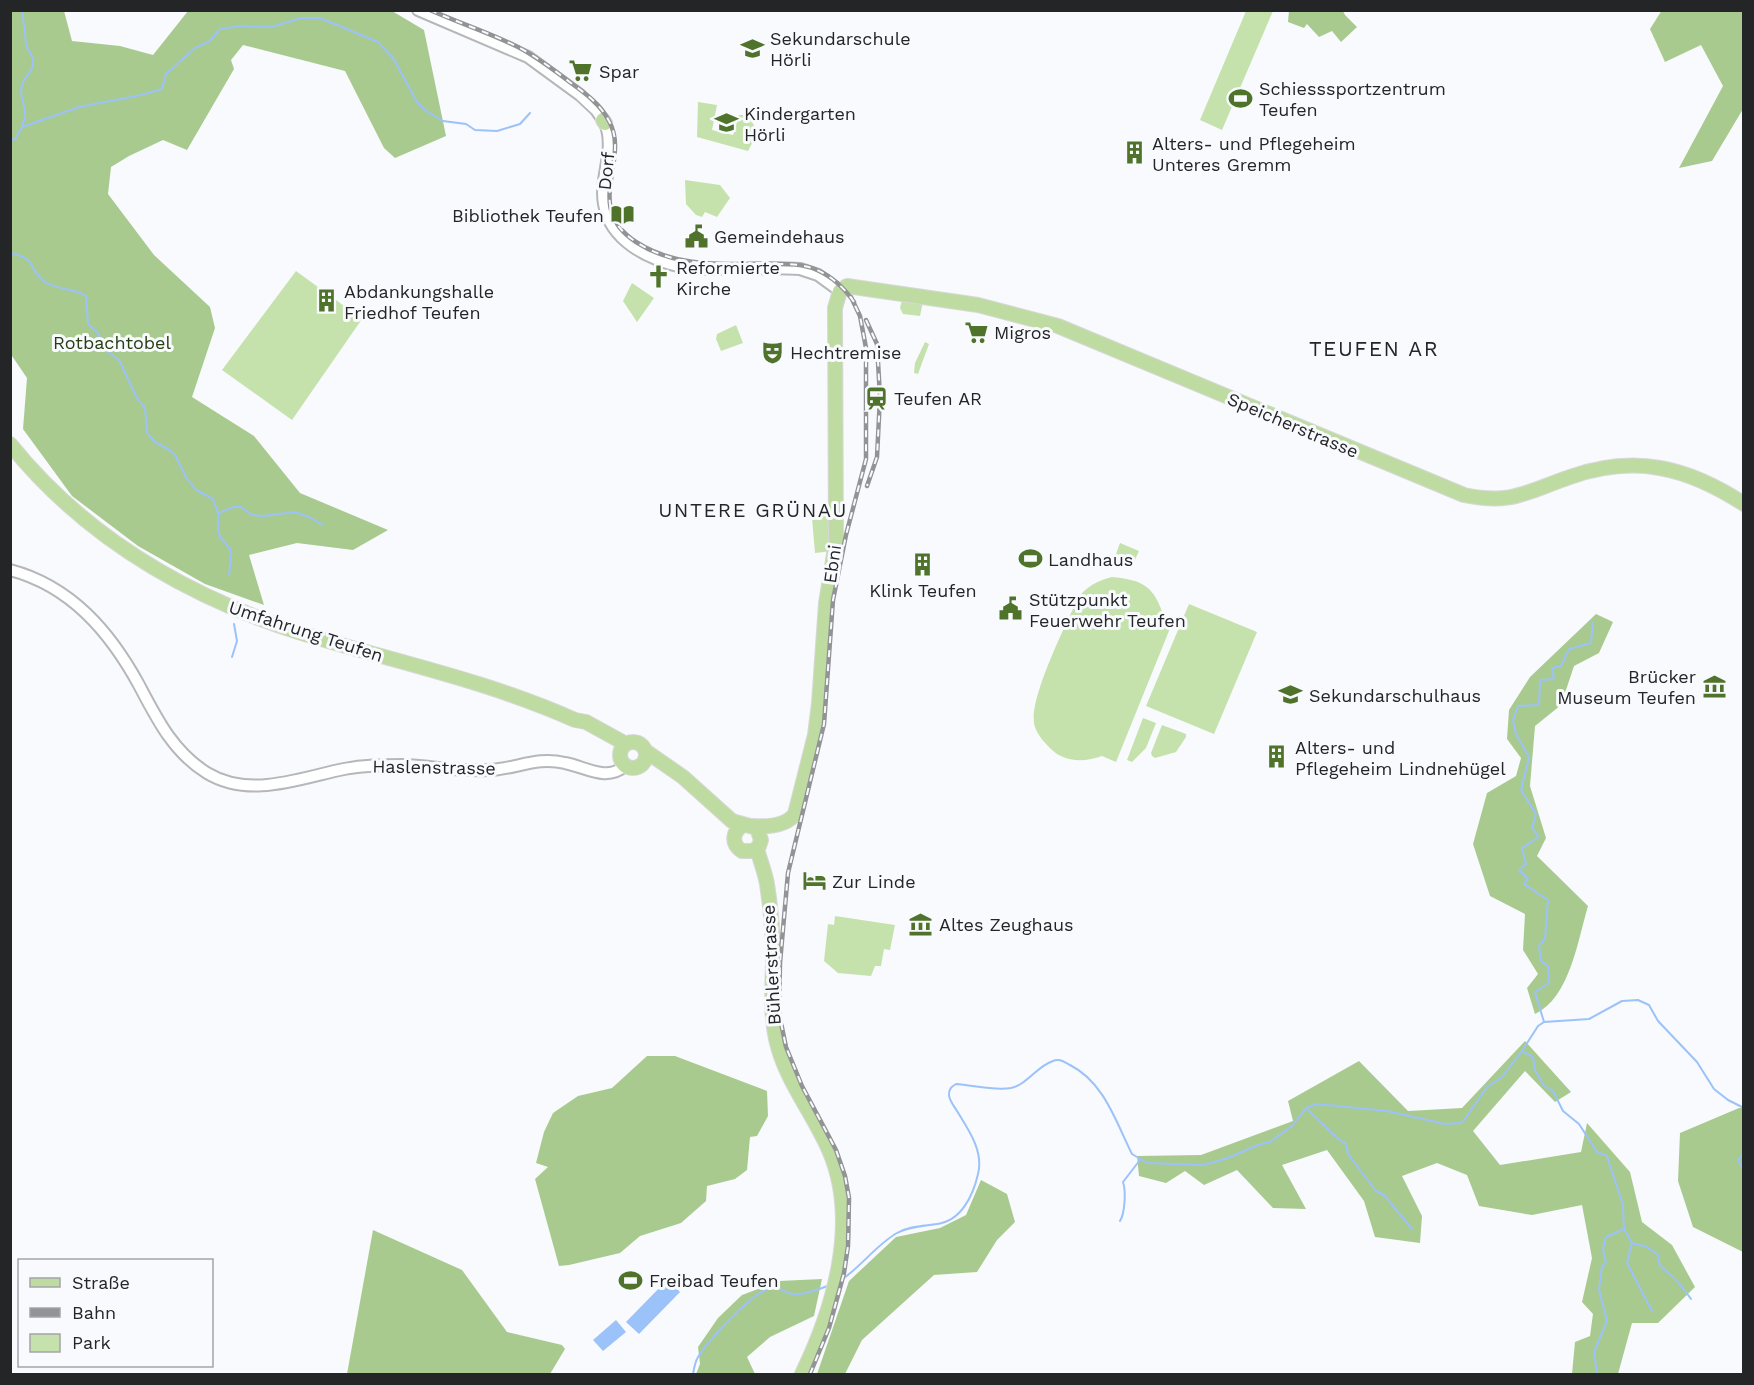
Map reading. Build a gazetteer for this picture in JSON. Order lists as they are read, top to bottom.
{
  "streets": {
    "main road": [
      "Speicherstrasse",
      "Ebni",
      "Umfahrung Teufen",
      "Bühlerstrasse"
    ],
    "street": ["Dorf", "Haslenstrasse"]
  },
  "crossings": [
    ["Dorf", "Speicherstrasse"],
    ["Dorf", "Ebni"],
    ["Speicherstrasse", "Ebni"],
    ["Ebni", "Bühlerstrasse"],
    ["Umfahrung Teufen", "Haslenstrasse"]
  ],
  "districts": ["TEUFEN AR", "UNTERE GRÜNAU"],
  "parks": ["Rotbachtobel"],
  "places": {
    "school or university": ["Sekundarschule Hörli", "Kindergarten Hörli", "Sekundarschulhaus"],
    "supermarket": ["Spar", "Migros"],
    "sports": ["Schiesssportzentrum Teufen", "Landhaus", "Freibad Teufen"],
    "building": [
      "Alters- und Pflegeheim Unteres Gremm",
      "Abdankungshalle Friedhof Teufen",
      "Klink Teufen",
      "Alters- und Pflegeheim Lindnehügel"
    ],
    "library": ["Bibliothek Teufen"],
    "public building": ["Gemeindehaus", "Stützpunkt Feuerwehr Teufen"],
    "church": ["Reformierte Kirche"],
    "theatre": ["Hechtremise"],
    "station": ["Teufen AR"],
    "museum": ["Brücker Museum Teufen", "Altes Zeughaus"],
    "hotel": ["Zur Linde"]
  },
  "legend": ["Straße", "Bahn", "Park"]
}
